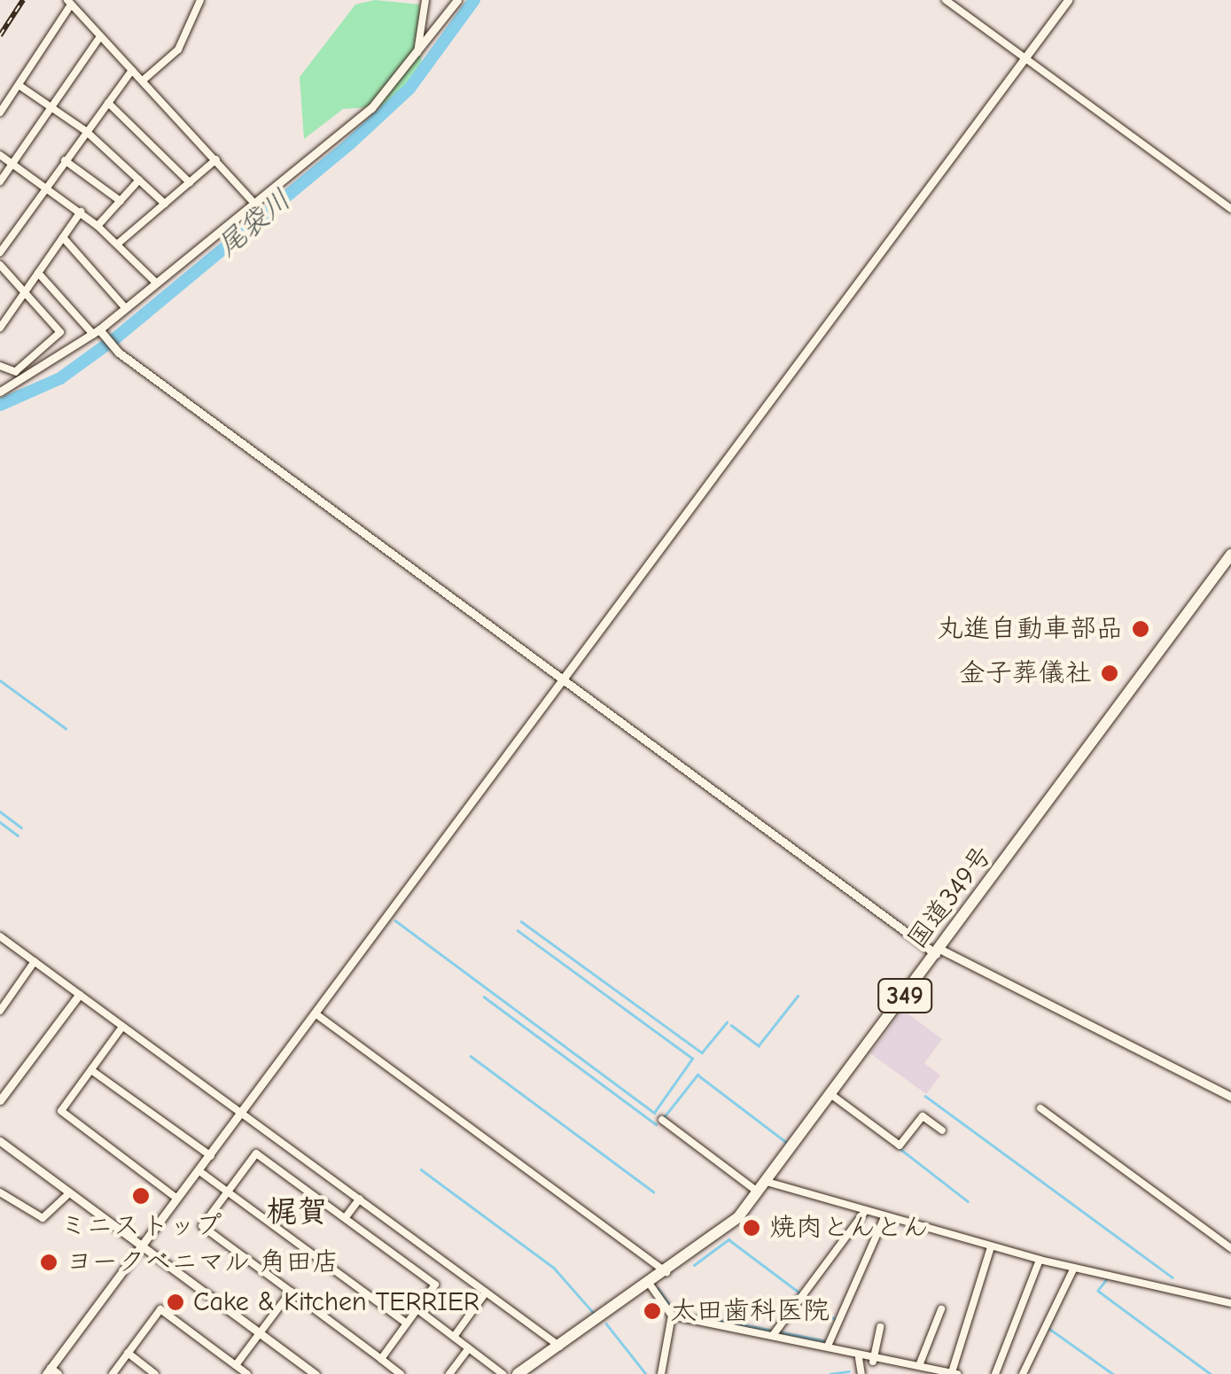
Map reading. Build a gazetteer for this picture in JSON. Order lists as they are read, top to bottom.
{
  "streets": {
    "highway": ["国道349号", "349"]
  },
  "districts": ["梶賀"],
  "water": ["尾袋川"],
  "places": [
    "丸進自動車部品",
    "金子葬儀社",
    "ミニストップ",
    "焼肉とんとん",
    "ヨークベニマル 角田店",
    "Cake & Kitchen TERRIER",
    "太田歯科医院"
  ]
}
